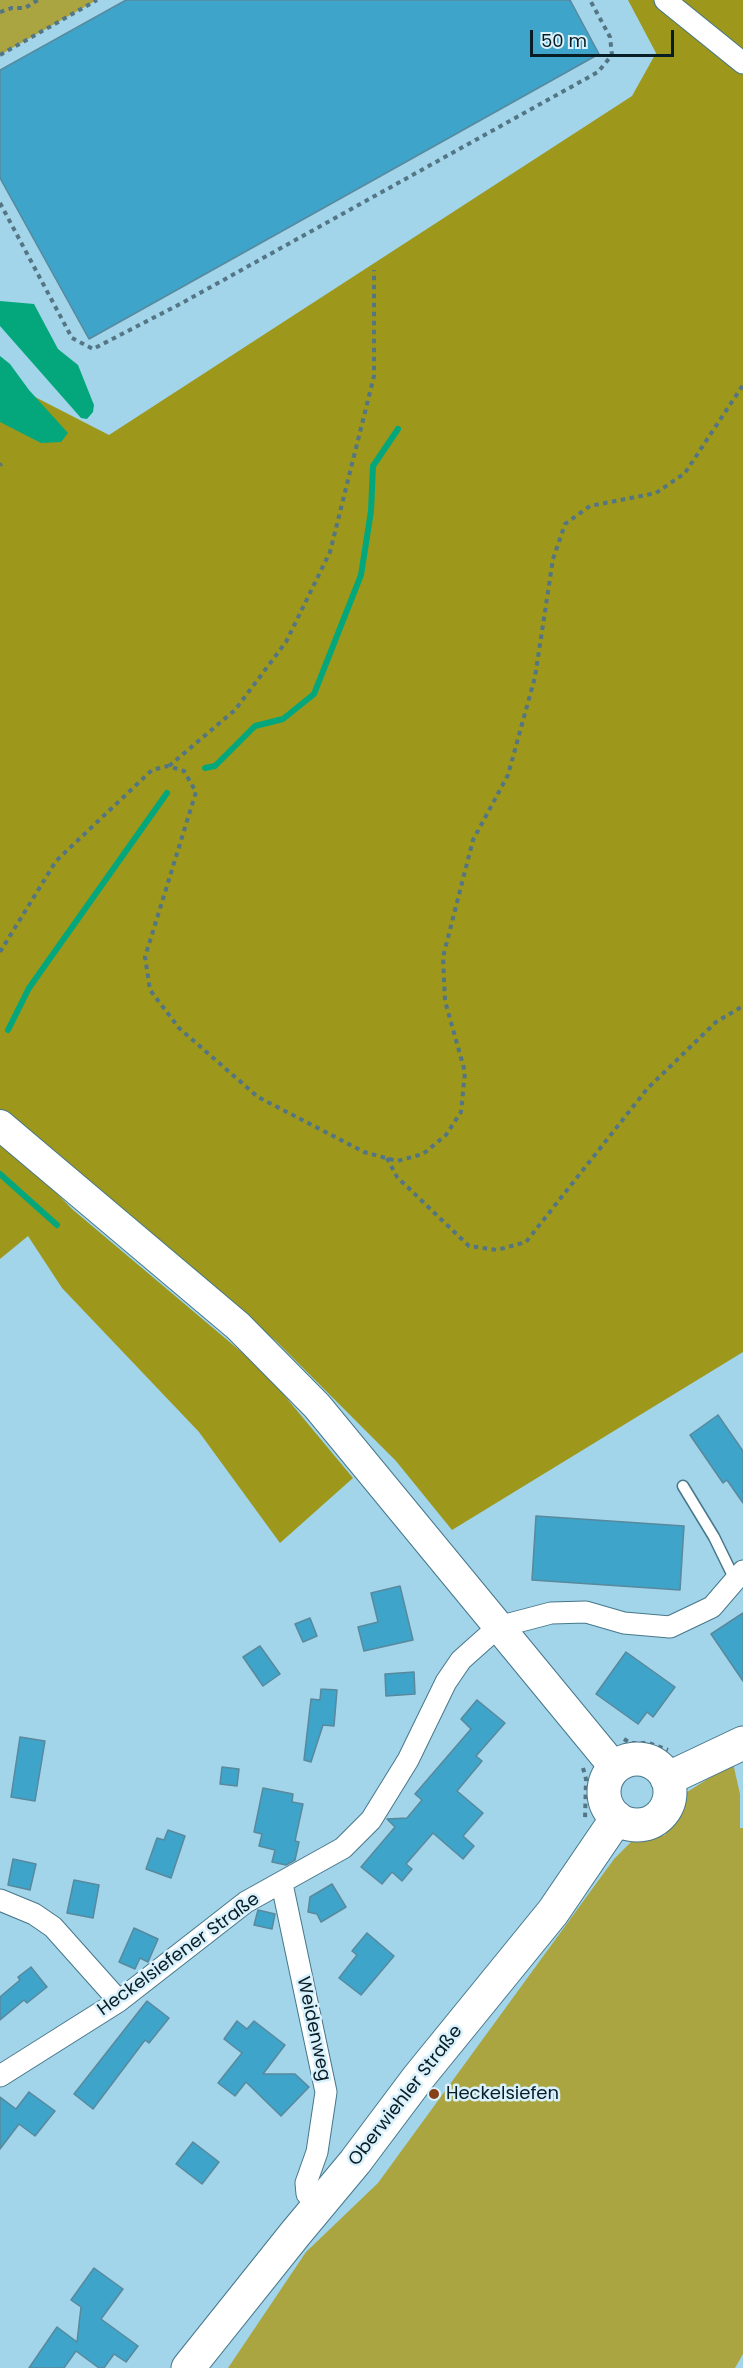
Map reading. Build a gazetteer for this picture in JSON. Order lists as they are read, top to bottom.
{
  "streets": {
    "main road": ["Oberwiehler Straße"],
    "street": ["Heckelsiefener Straße", "Weidenweg"]
  },
  "crossings": [
    ["Heckelsiefener Straße", "Weidenweg"],
    ["Weidenweg", "Oberwiehler Straße"]
  ],
  "places": ["Heckelsiefen"],
  "scale_bar": "50 m"
}
